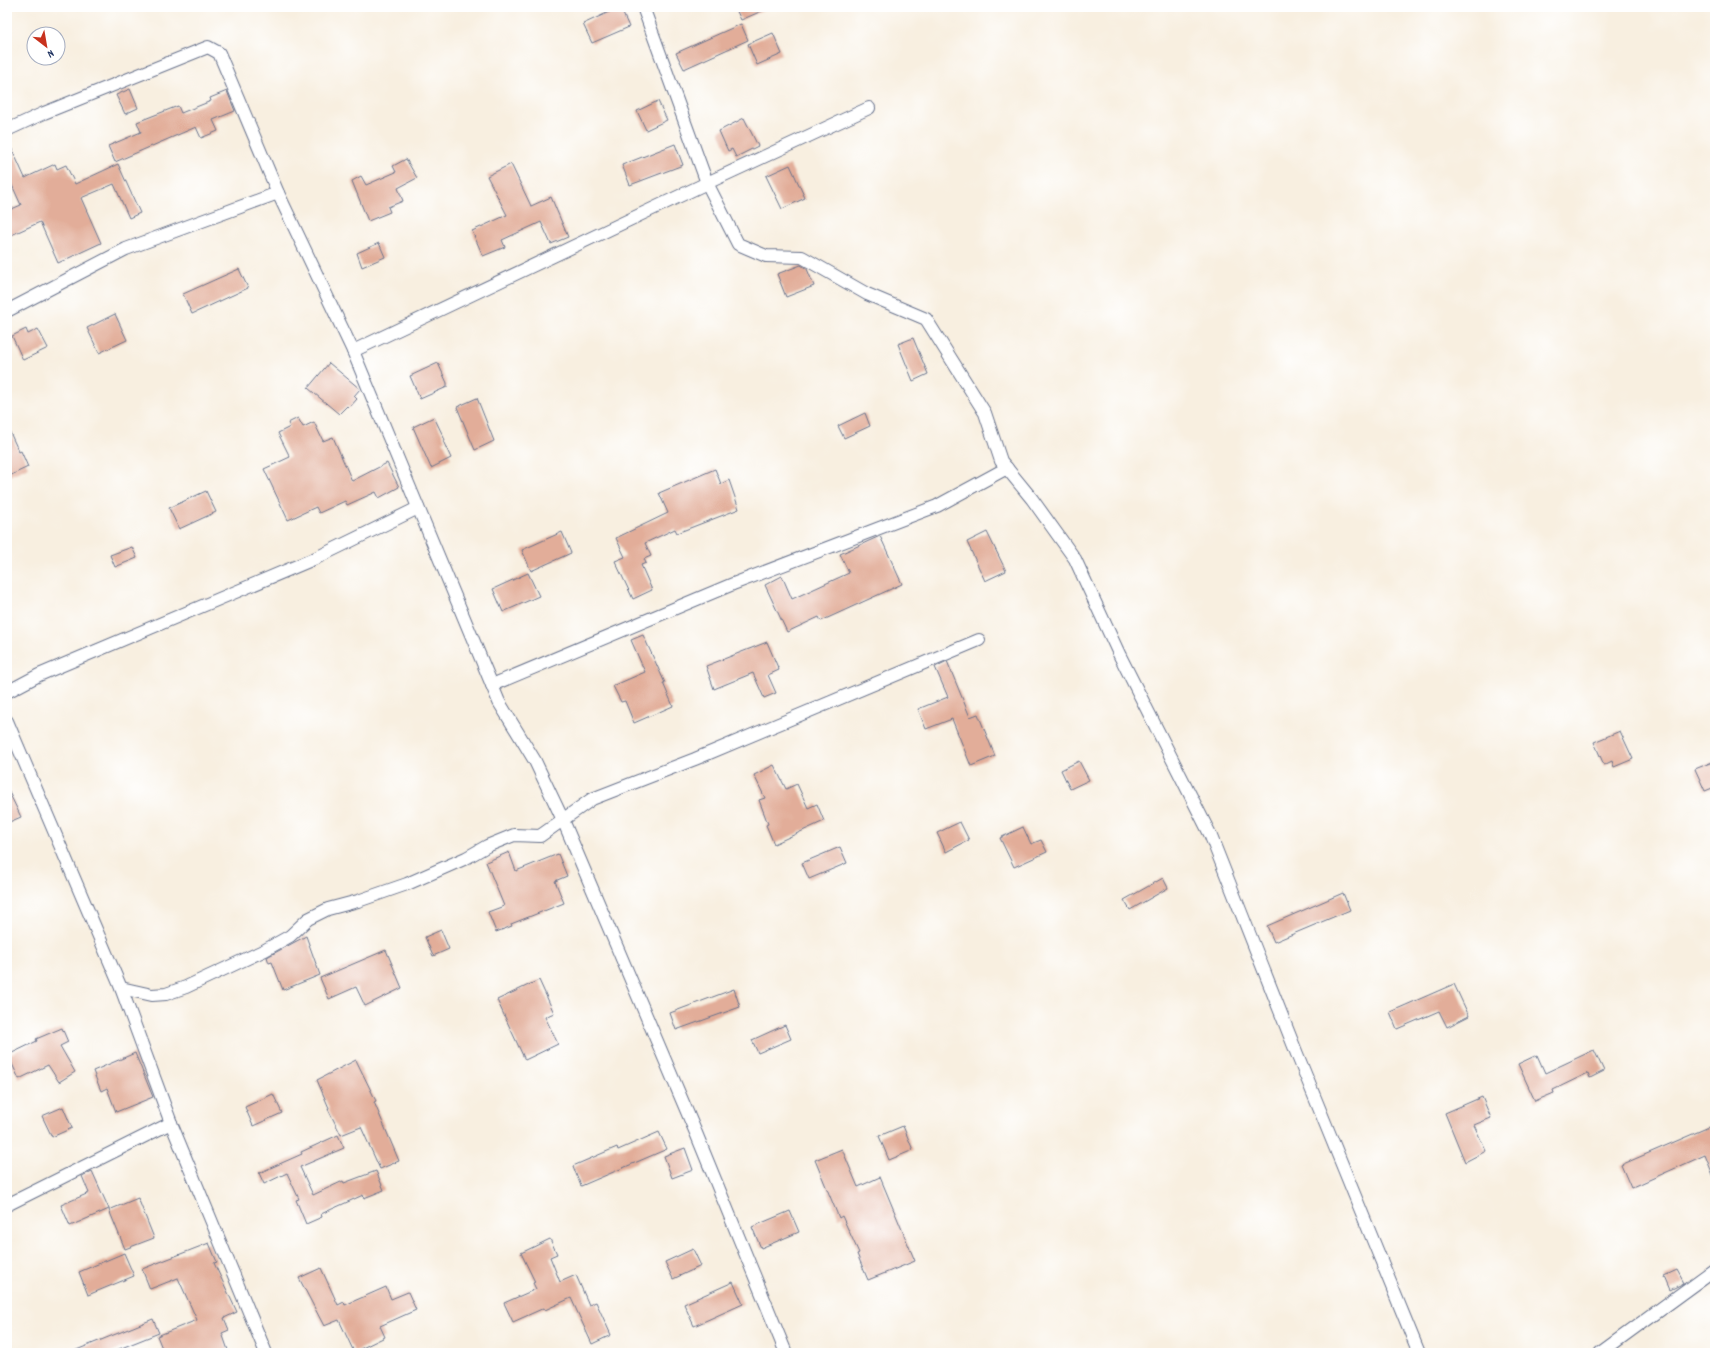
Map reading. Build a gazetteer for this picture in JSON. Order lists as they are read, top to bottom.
{
  "north": "bottom right"
}
